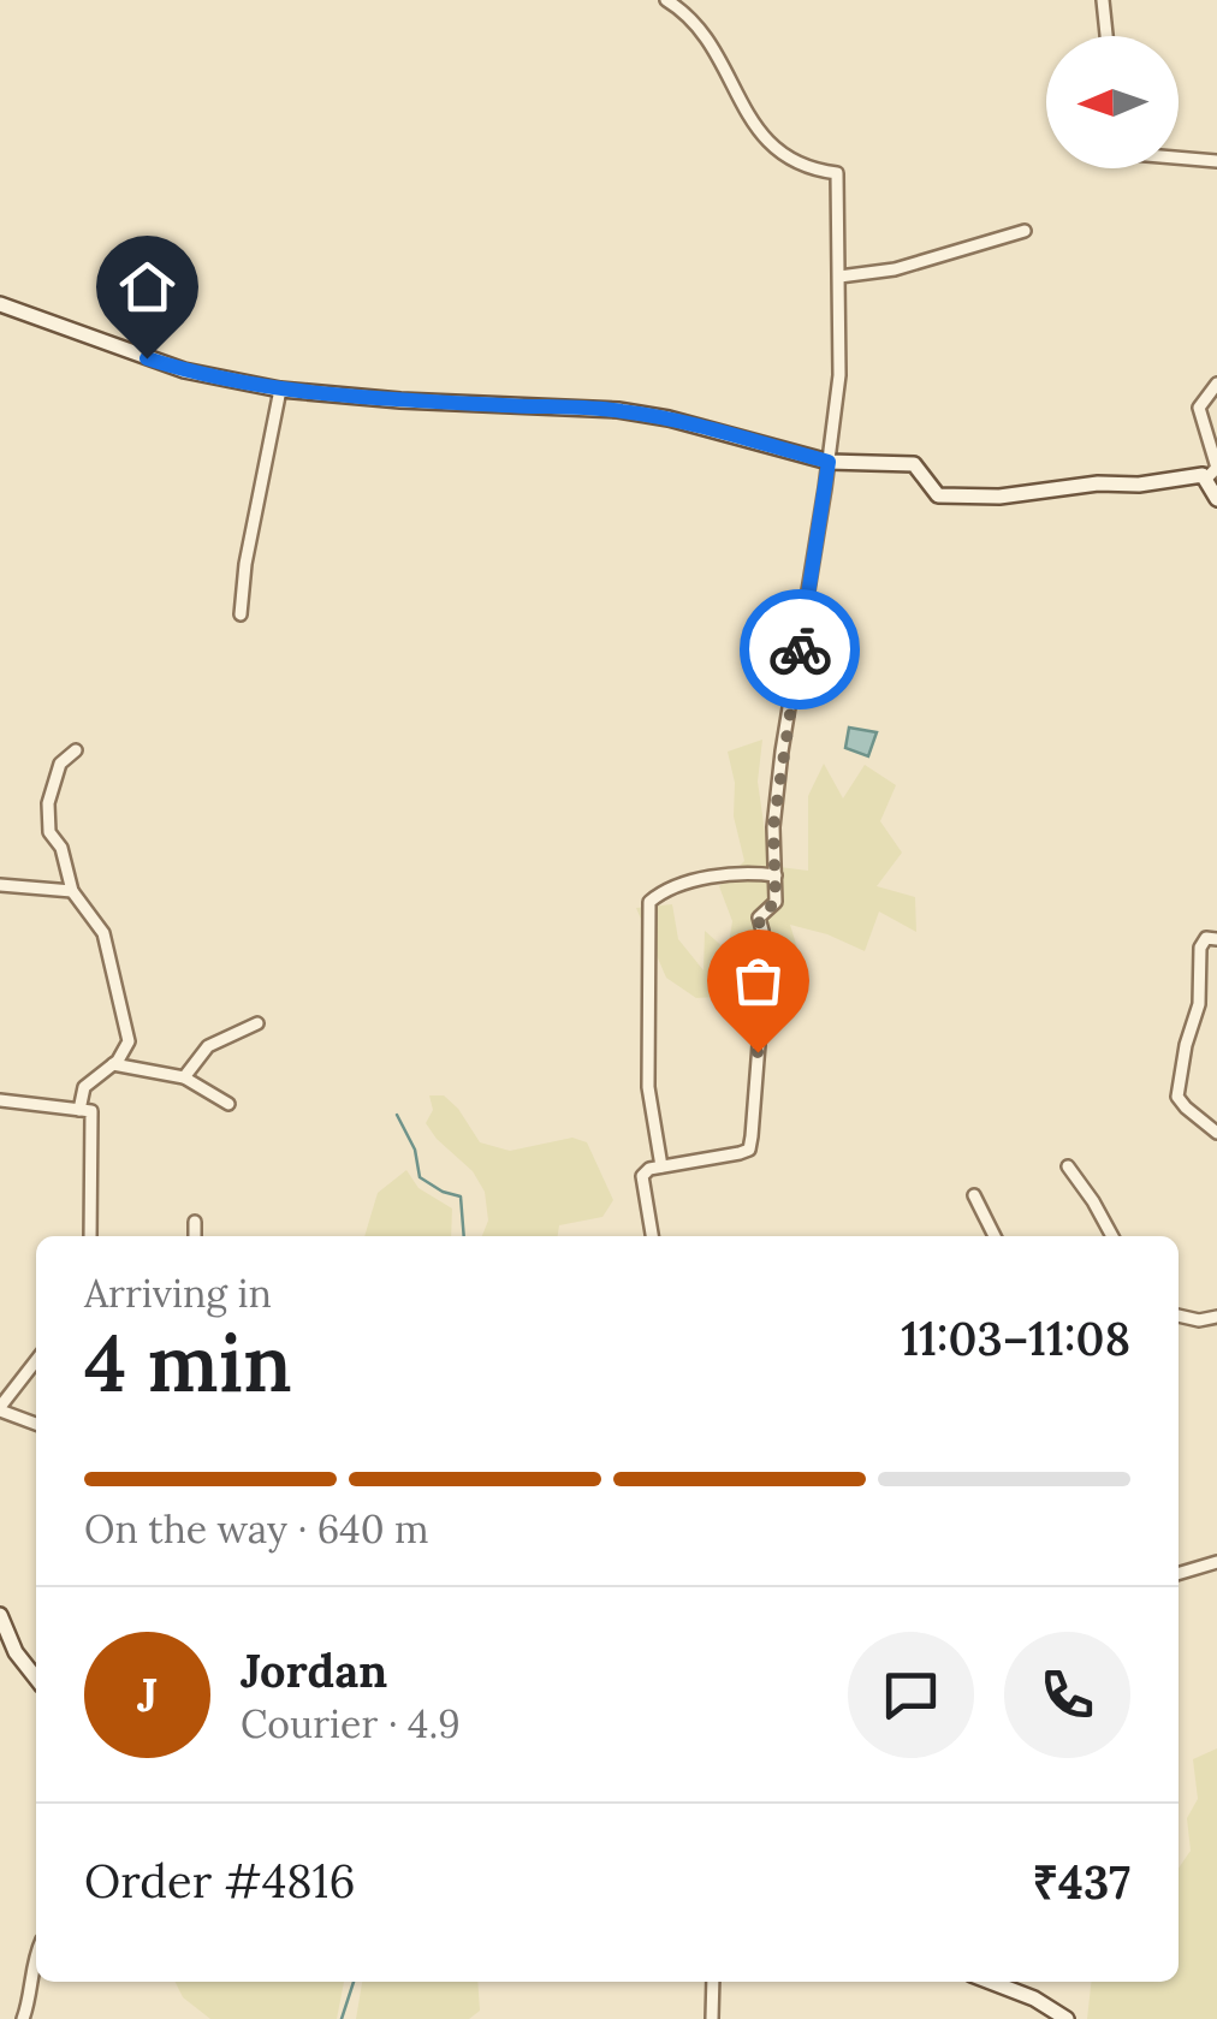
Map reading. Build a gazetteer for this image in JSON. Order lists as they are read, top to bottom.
{
  "north": "left",
  "page": {
    "heading": ["4 min", "Arriving in", "11:03–11:08"],
    "panel": [
      "Jordan",
      "Courier · 4.9",
      "Order #4816",
      "₹437"
    ],
    "bar": "On the way · 640 m",
    "round": "J"
  }
}
